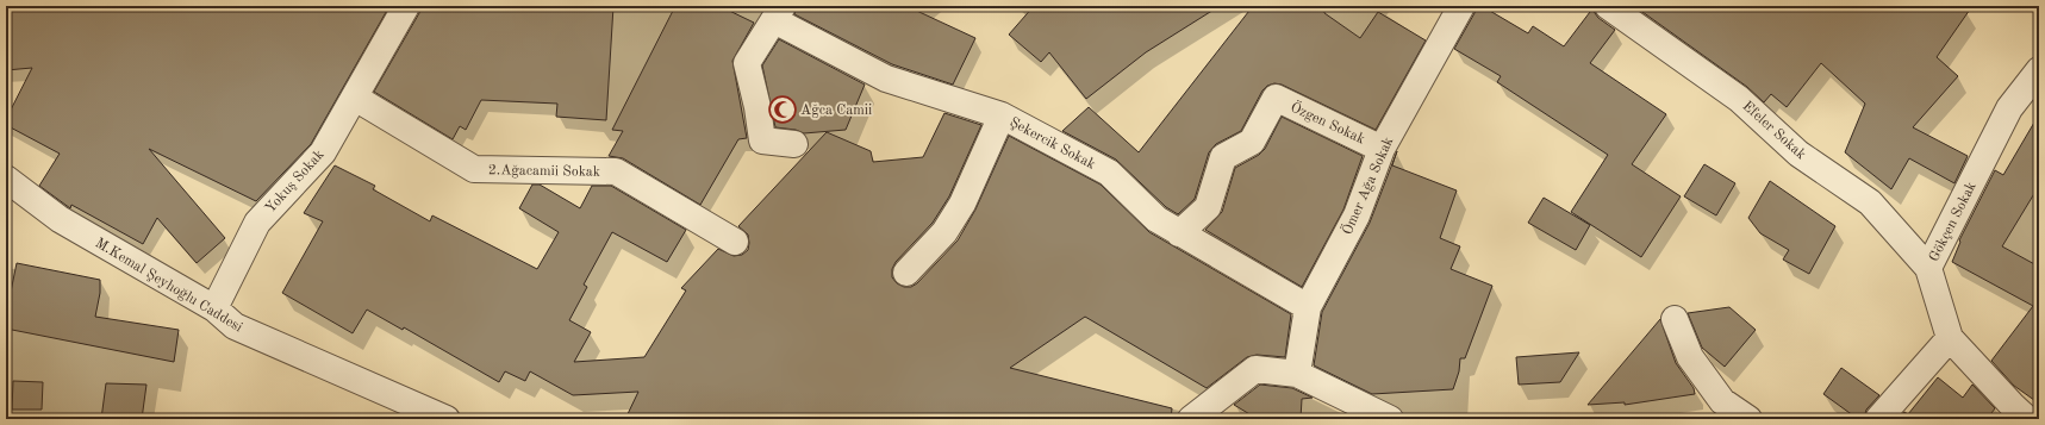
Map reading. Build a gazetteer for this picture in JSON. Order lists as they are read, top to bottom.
{
  "streets": {
    "street": [
      "Özgen Sokak",
      "Efeler Sokak",
      "Şekercik Sokak",
      "2.Ağacamii Sokak",
      "Yokuş Sokak",
      "Ömer Ağa Sokak",
      "Gökçen Sokak",
      "M.Kemal Şeyhoğlu Caddesi"
    ]
  },
  "crossings": [
    ["Özgen Sokak", "Şekercik Sokak"],
    ["Özgen Sokak", "Ömer Ağa Sokak"],
    ["Efeler Sokak", "Gökçen Sokak"],
    ["Şekercik Sokak", "Ömer Ağa Sokak"],
    ["2.Ağacamii Sokak", "Yokuş Sokak"],
    ["Yokuş Sokak", "M.Kemal Şeyhoğlu Caddesi"]
  ],
  "places": {
    "mosque": ["Ağca Camii"]
  }
}
